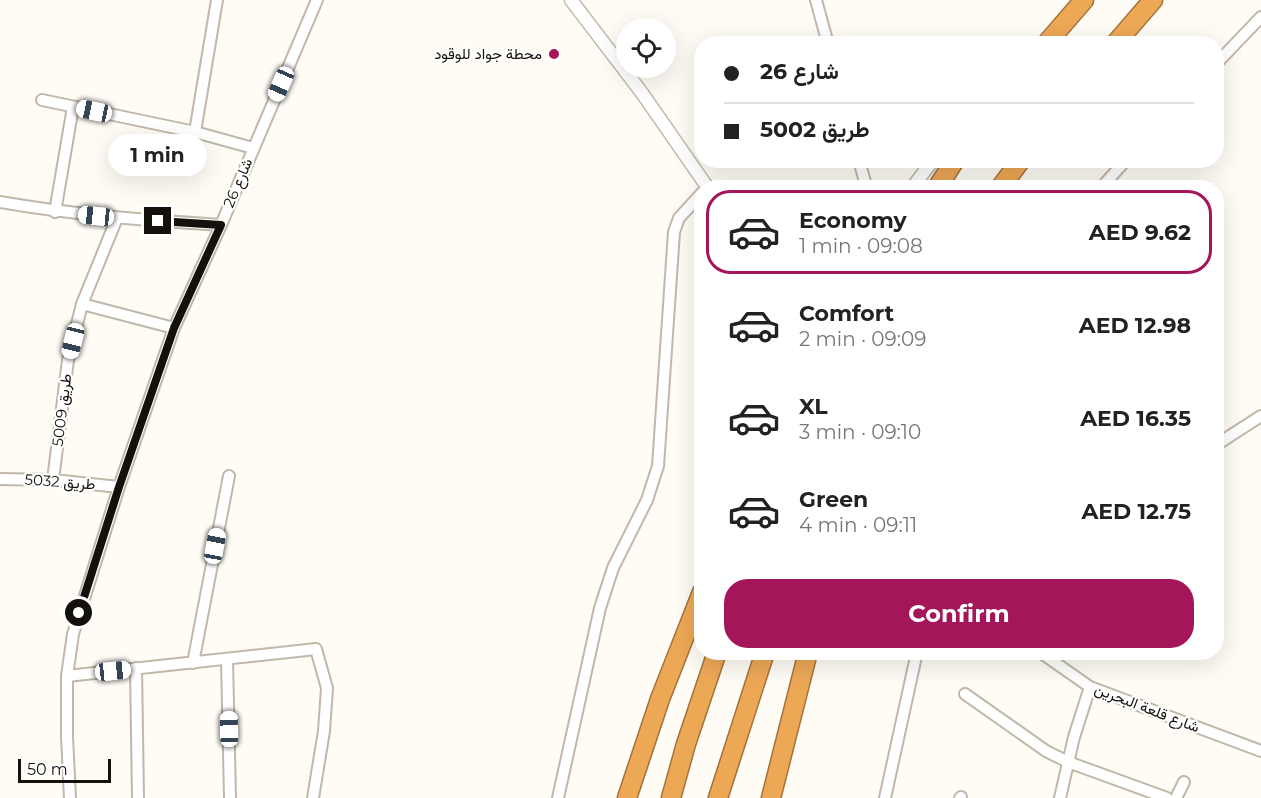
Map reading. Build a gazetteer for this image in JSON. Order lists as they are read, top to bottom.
{
  "streets": {
    "street": [
      "شارع 26",
      "طريق 5009",
      "طريق 5032",
      "شارع قلعة البحرين"
    ]
  },
  "crossings": [
    ["شارع 26", "طريق 5032"],
    ["طريق 5009", "طريق 5032"]
  ],
  "places": ["محطة جواد للوقود"],
  "scale_bar": "50 m",
  "page": {
    "banner": ["شارع 26", "طريق 5002"],
    "bubble": "1 min",
    "list": [
      {
        "name": "Economy",
        "note": "1 min · 09:08",
        "value": "AED 9.62"
      },
      {
        "name": "Comfort",
        "note": "2 min · 09:09",
        "value": "AED 12.98"
      },
      {
        "name": "XL",
        "note": "3 min · 09:10",
        "value": "AED 16.35"
      },
      {
        "name": "Green",
        "note": "4 min · 09:11",
        "value": "AED 12.75"
      }
    ],
    "buttons": "Confirm",
    "scale": "50 m"
  }
}
